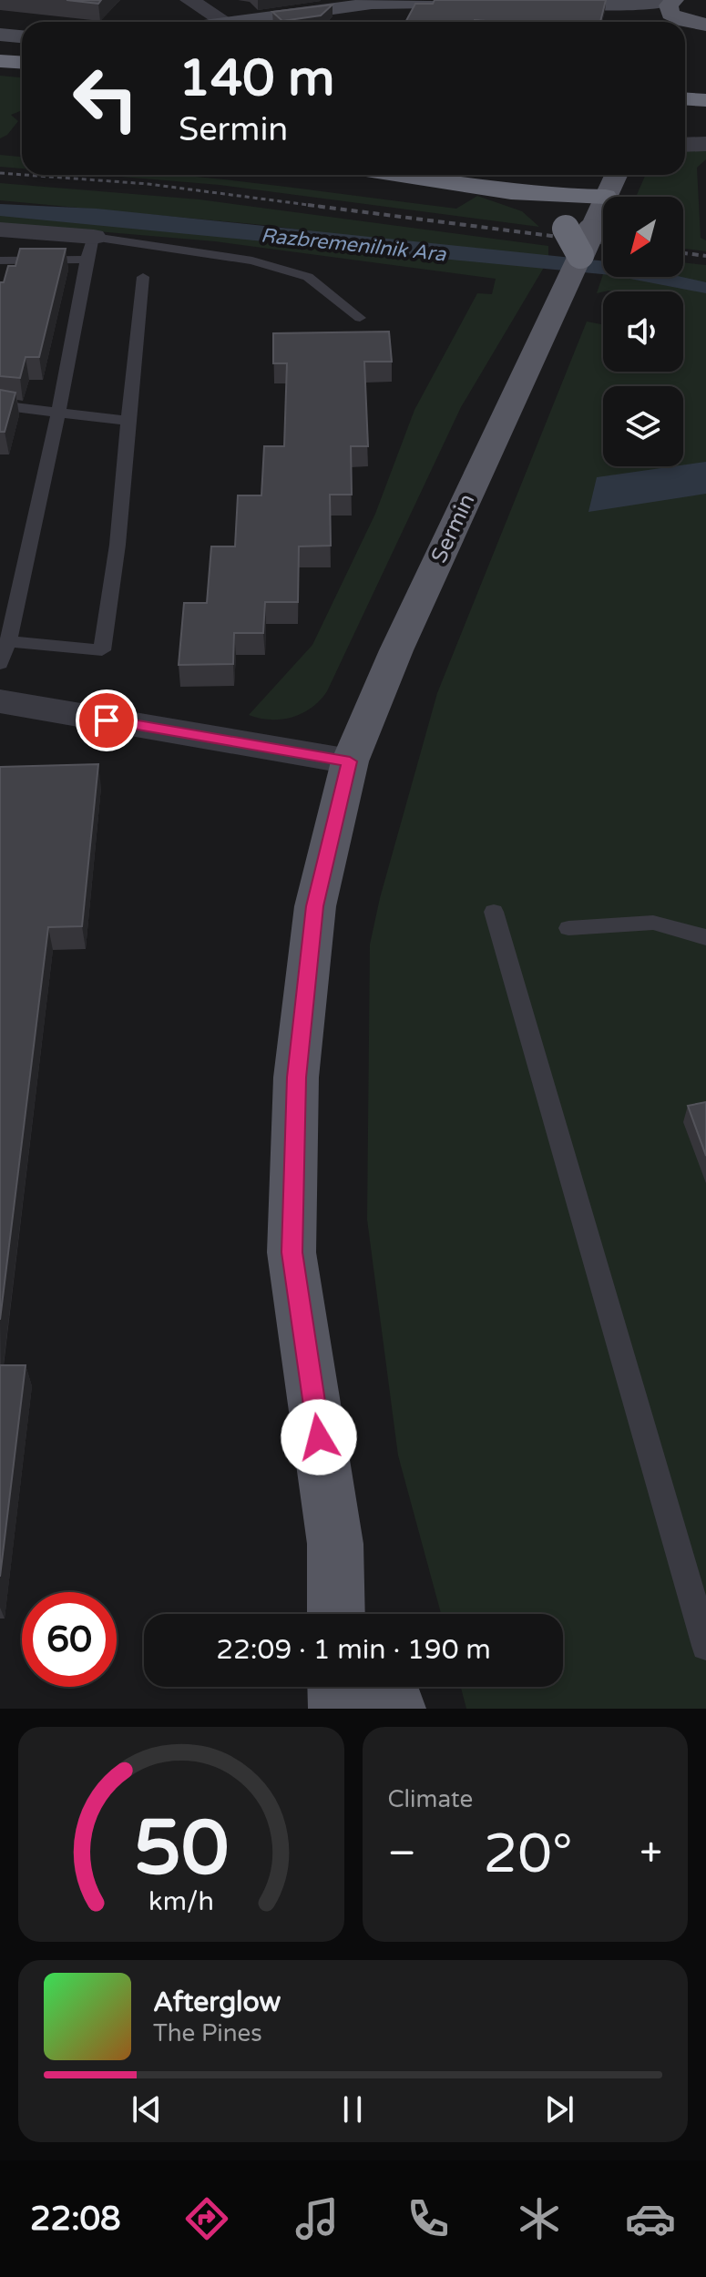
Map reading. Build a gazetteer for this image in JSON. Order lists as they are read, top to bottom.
{
  "streets": {
    "main road": ["Sermin"]
  },
  "water": ["Razbremenilnik Ara"],
  "north": "bottom left",
  "page": {
    "turn": ["140 m", "Sermin"],
    "limit": "60",
    "trip": "22:09 · 1 min · 190 m",
    "tile": "Climate",
    "heat": ["−", "20°", "+"],
    "song": ["Afterglow", "The Pines"],
    "tabs": "22:08",
    "gauge": ["50", "km/h"]
  }
}
